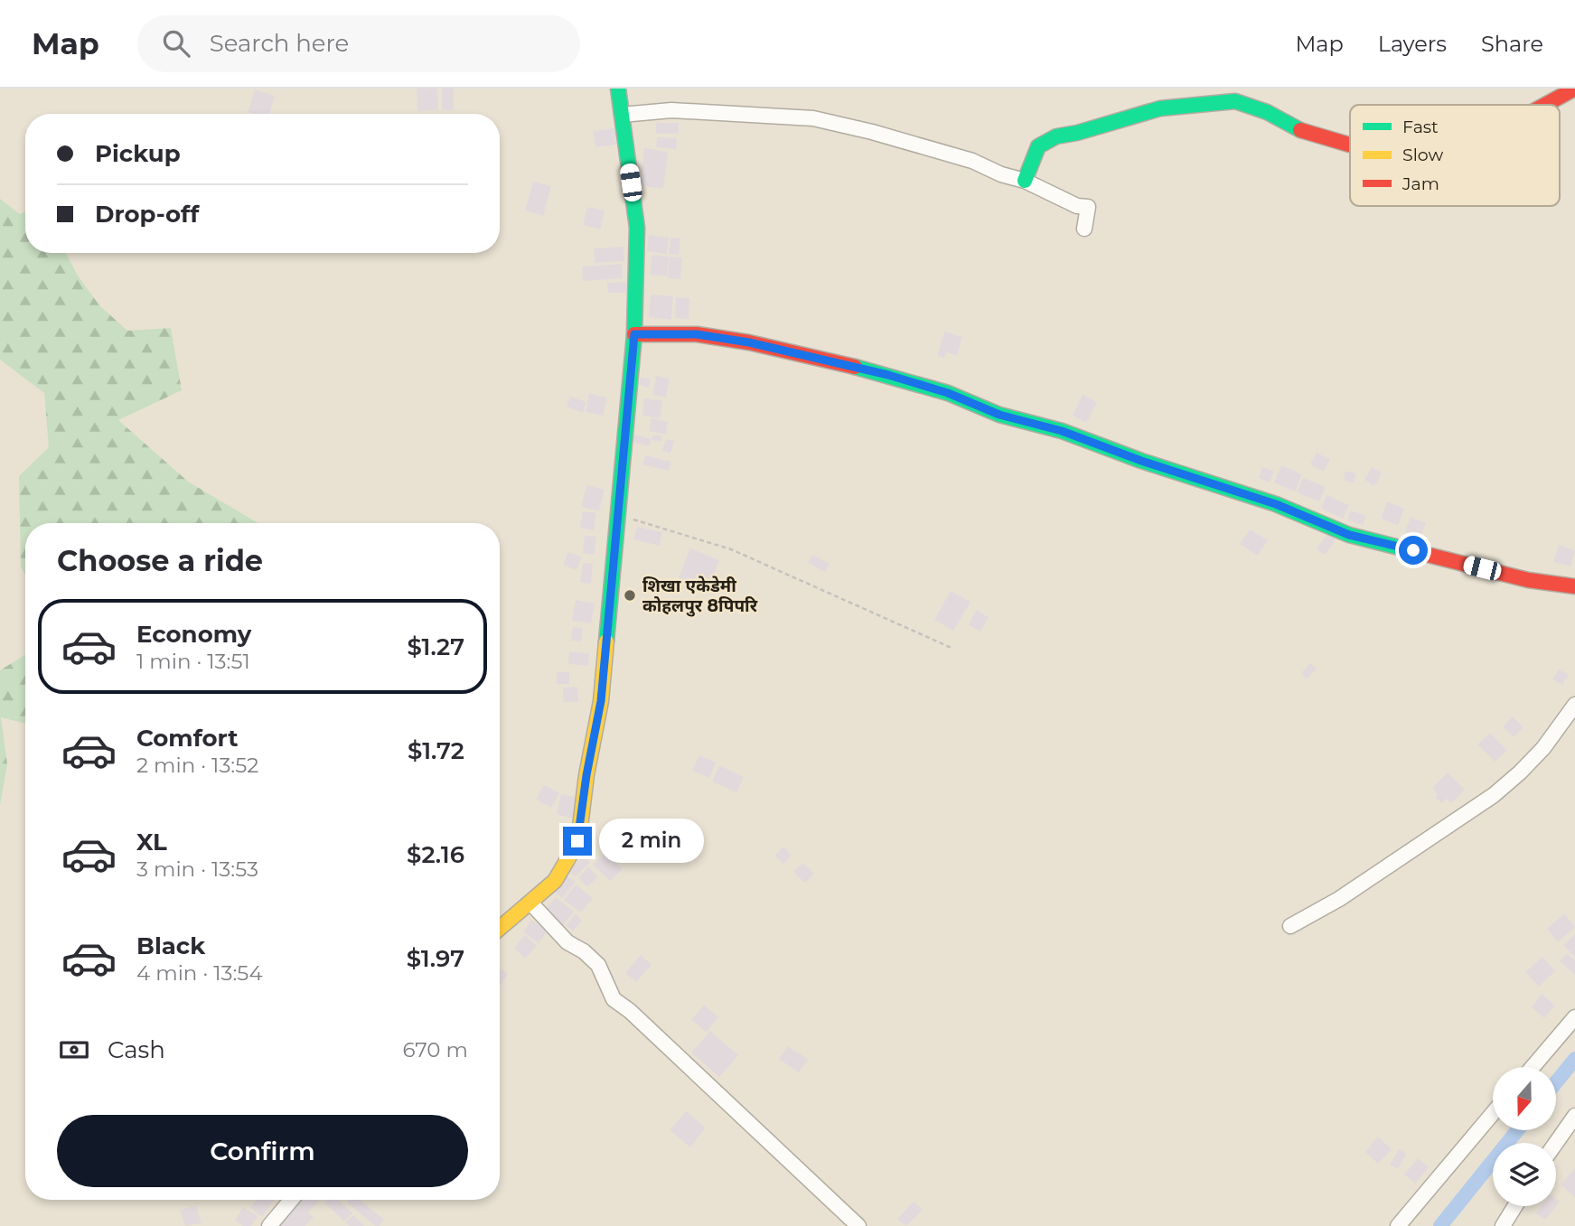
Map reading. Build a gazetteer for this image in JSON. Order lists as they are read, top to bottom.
{
  "places": ["शिखा एकेडेमी कोहलपुर 8पिपरि"],
  "legend": ["Fast", "Slow", "Jam"],
  "north": "bottom",
  "page": {
    "header": "Map",
    "search": "Search here",
    "nav": ["Map", "Layers", "Share"],
    "banner": ["Pickup", "Drop-off"],
    "heading": "Choose a ride",
    "list": [
      {
        "name": "Economy",
        "note": "1 min · 13:51",
        "value": "$1.27"
      },
      {
        "name": "Comfort",
        "note": "2 min · 13:52",
        "value": "$1.72"
      },
      {
        "name": "XL",
        "note": "3 min · 13:53",
        "value": "$2.16"
      },
      {
        "name": "Black",
        "note": "4 min · 13:54",
        "value": "$1.97"
      }
    ],
    "bubble": "2 min",
    "pay": ["Cash", "670 m"],
    "buttons": "Confirm"
  }
}
